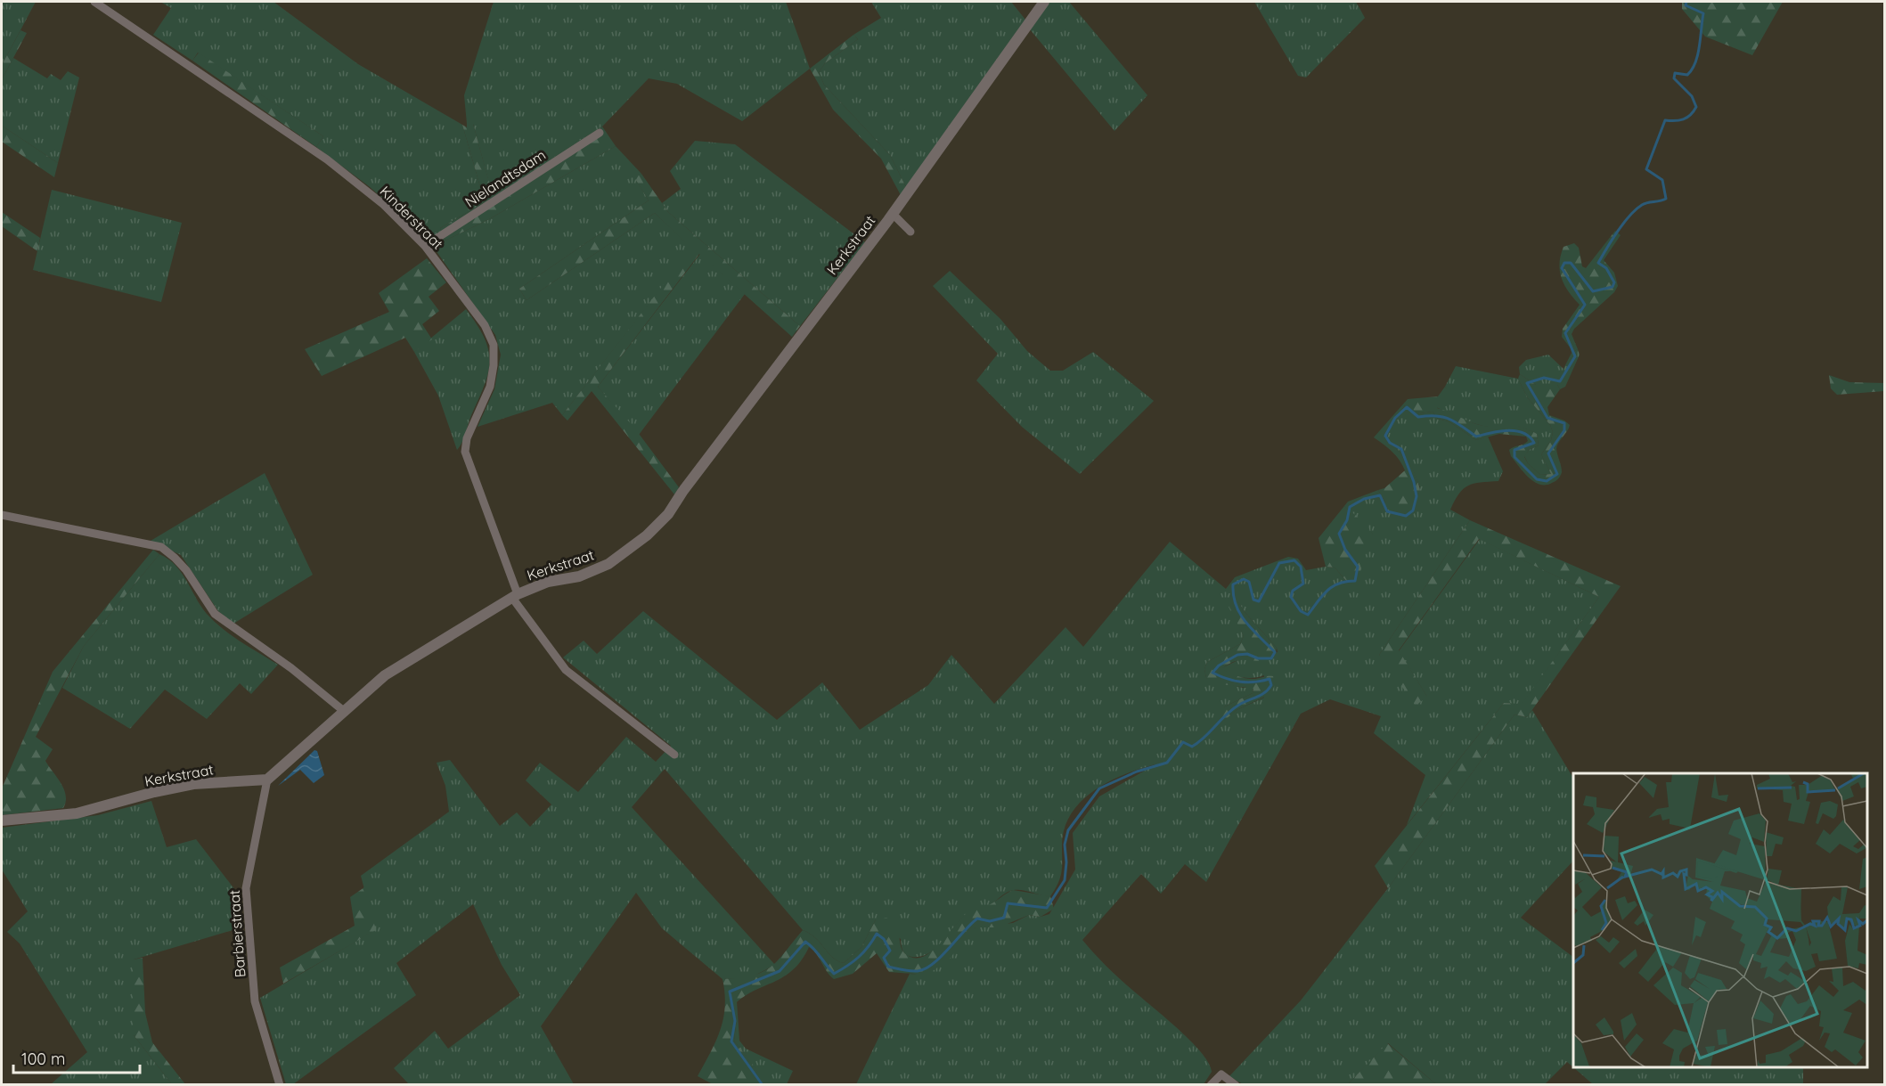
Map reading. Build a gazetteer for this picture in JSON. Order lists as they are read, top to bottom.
{
  "streets": {
    "street": [
      "Nielandtsdam",
      "Kinderstraat",
      "Kerkstraat",
      "Barbierstraat"
    ]
  },
  "crossings": [
    ["Nielandtsdam", "Kinderstraat"],
    ["Kinderstraat", "Kerkstraat"],
    ["Kerkstraat", "Barbierstraat"]
  ],
  "scale_bar": "100 m"
}
